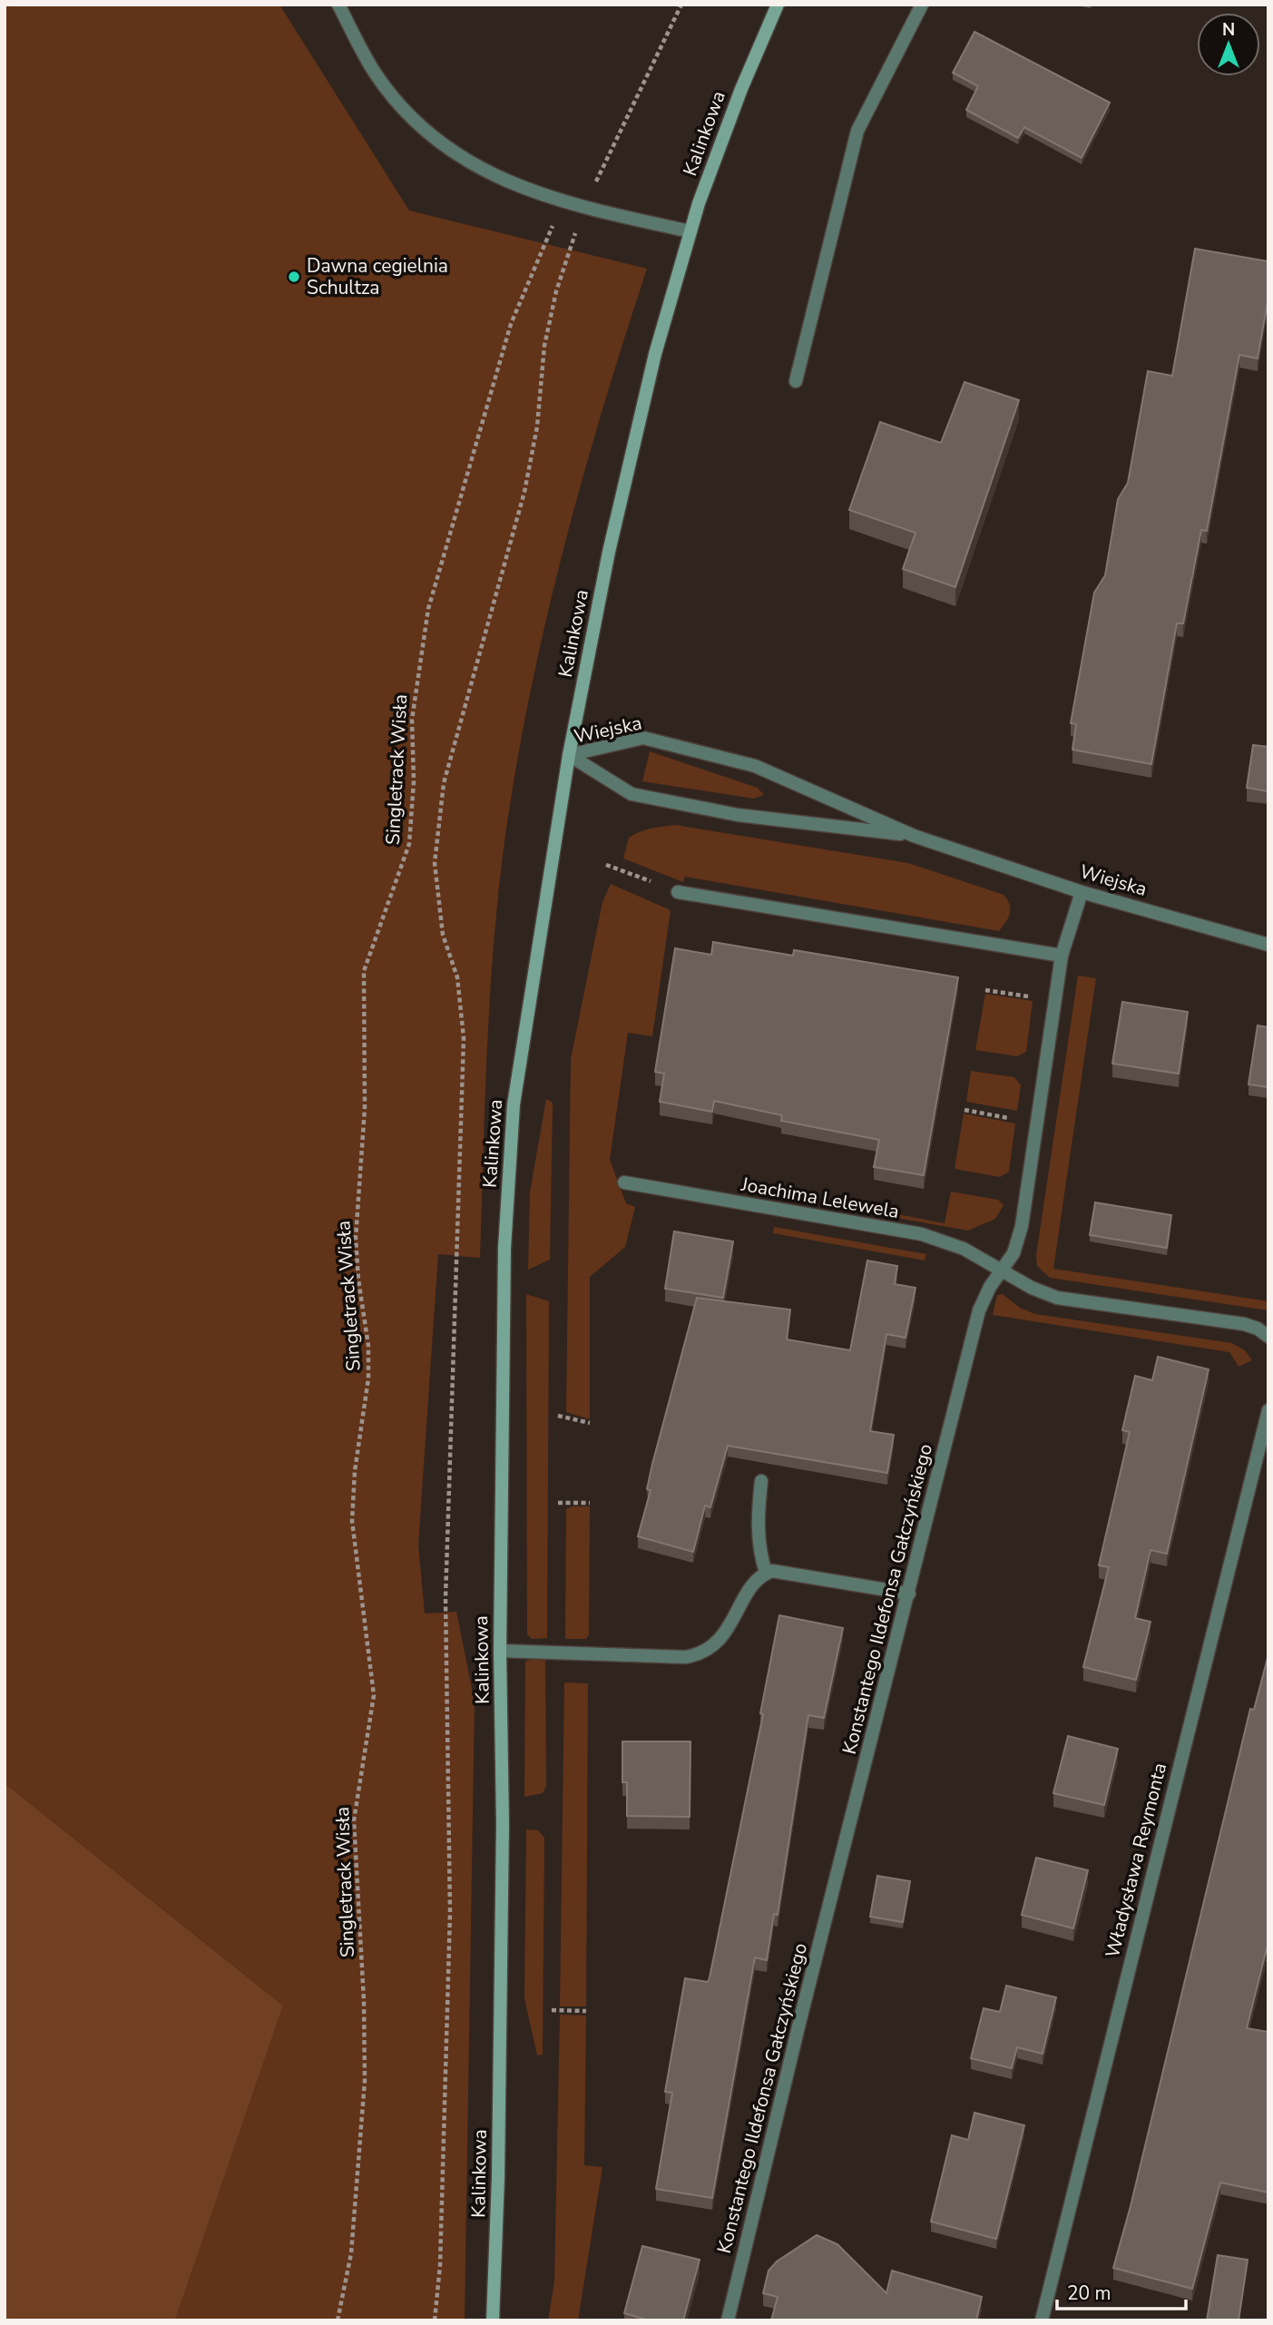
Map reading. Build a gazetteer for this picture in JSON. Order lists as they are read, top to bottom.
{
  "streets": {
    "street": [
      "Kalinkowa",
      "Wiejska",
      "Joachima Lelewela",
      "Konstantego Ildefonsa Gałczyńskiego",
      "Władysława Reymonta"
    ],
    "path": ["Singletrack Wisła"]
  },
  "crossings": [
    ["Kalinkowa", "Wiejska"],
    ["Wiejska", "Konstantego Ildefonsa Gałczyńskiego"],
    ["Joachima Lelewela", "Konstantego Ildefonsa Gałczyńskiego"]
  ],
  "places": ["Dawna cegielnia Schultza"],
  "scale_bar": "20 m",
  "north": "top"
}
